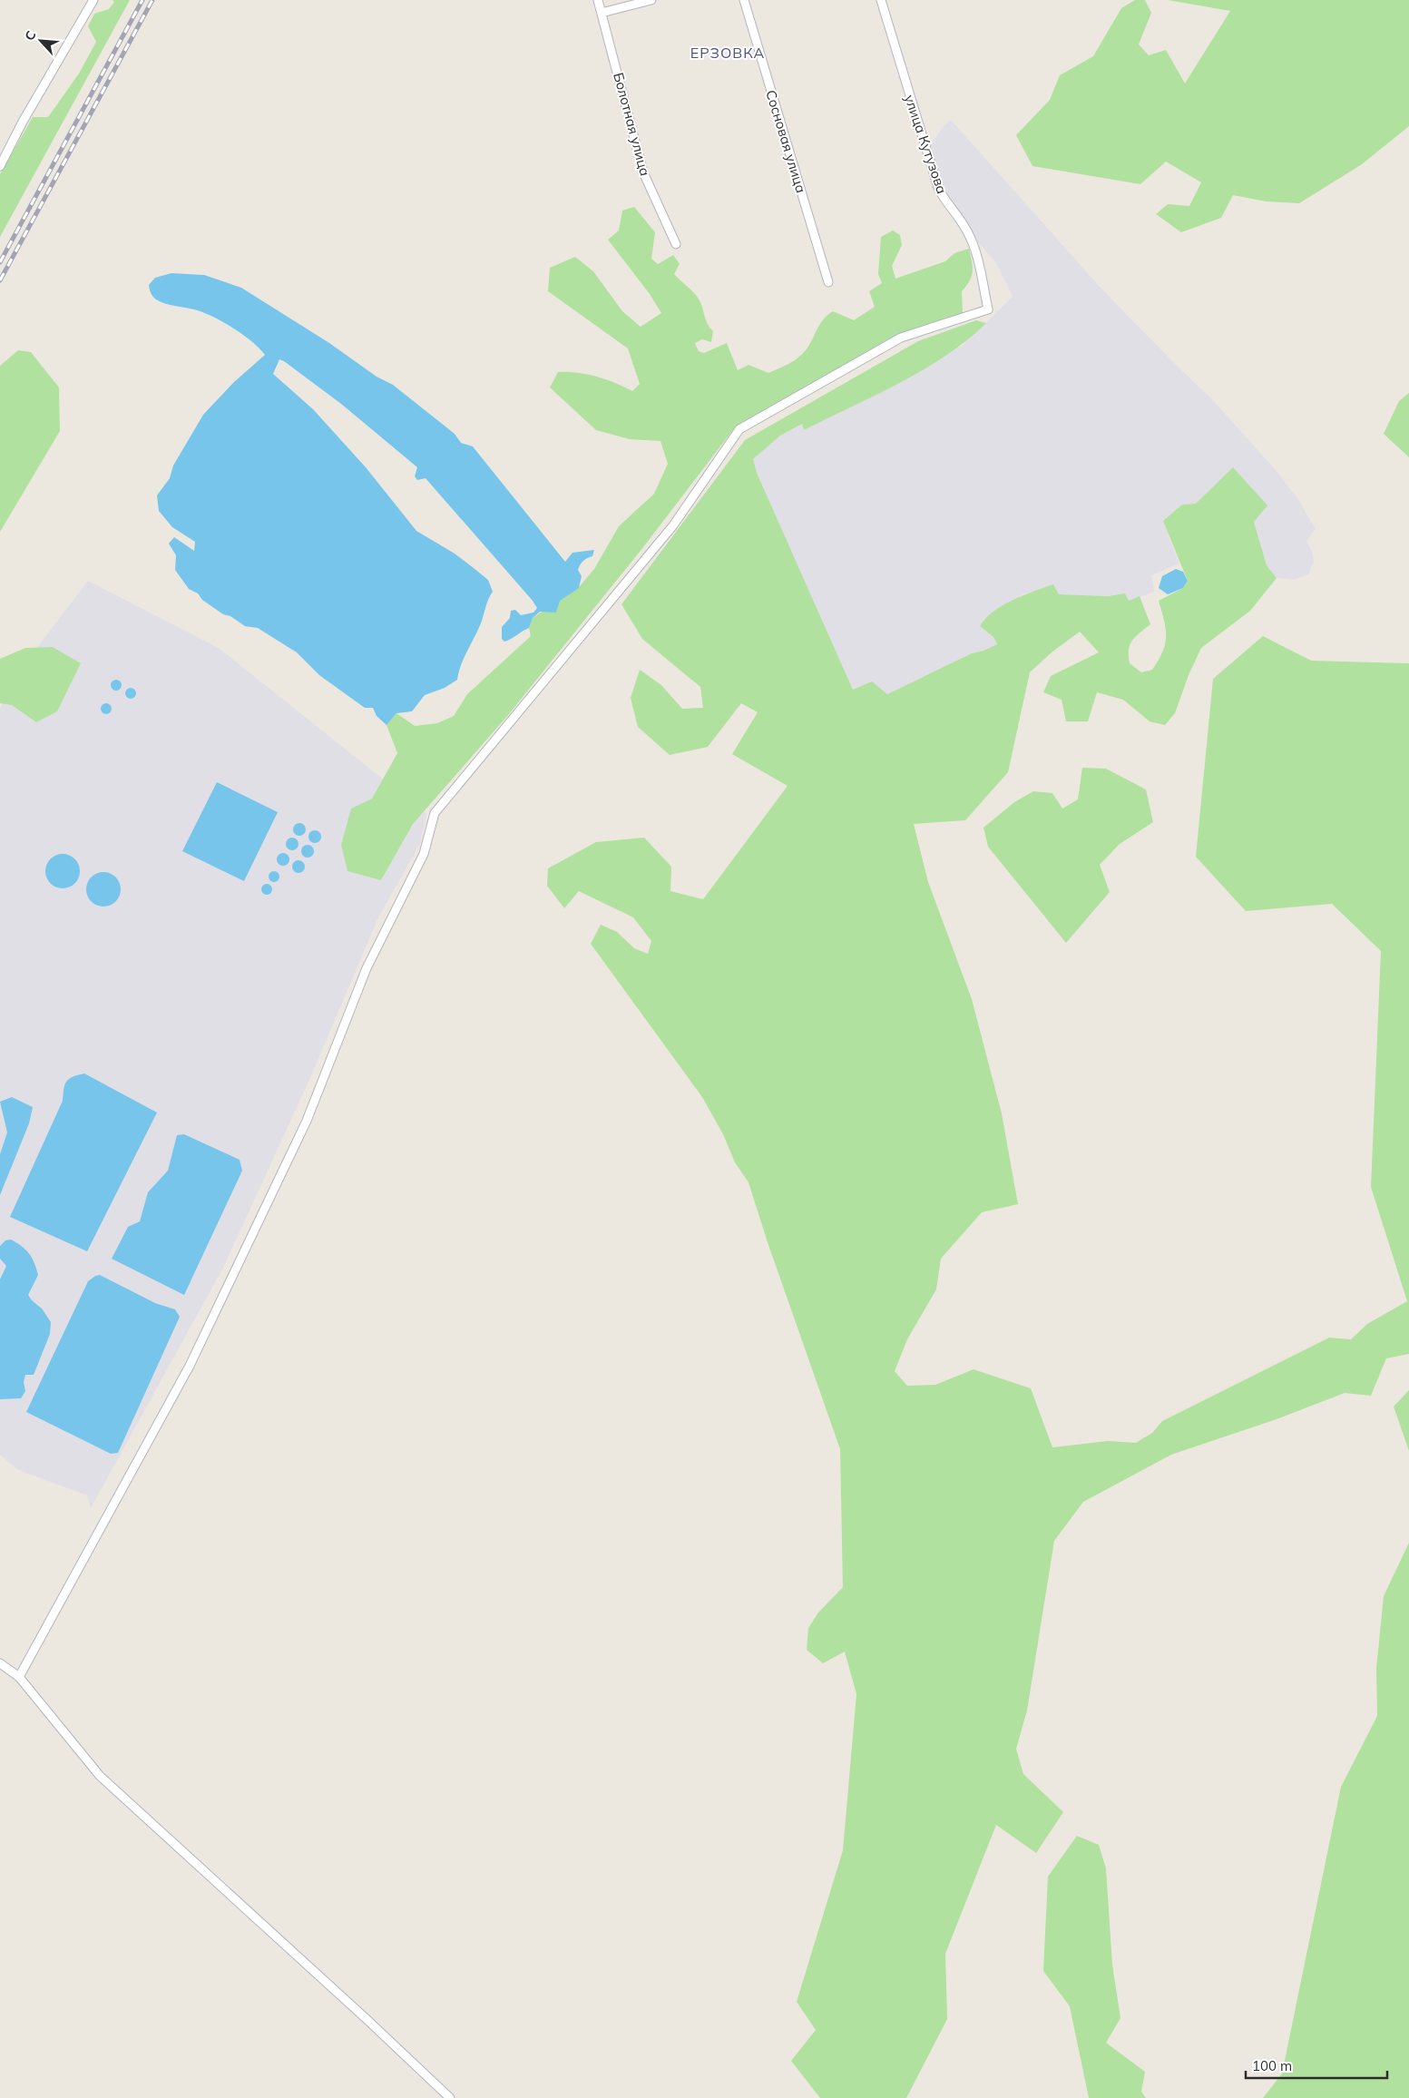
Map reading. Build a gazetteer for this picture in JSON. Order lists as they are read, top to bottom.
{
  "streets": {
    "street": ["Болотная улица", "Сосновая улица", "улица Кутузова"]
  },
  "districts": ["ЕРЗОВКА"],
  "scale_bar": "100 m",
  "north": "top left"
}
